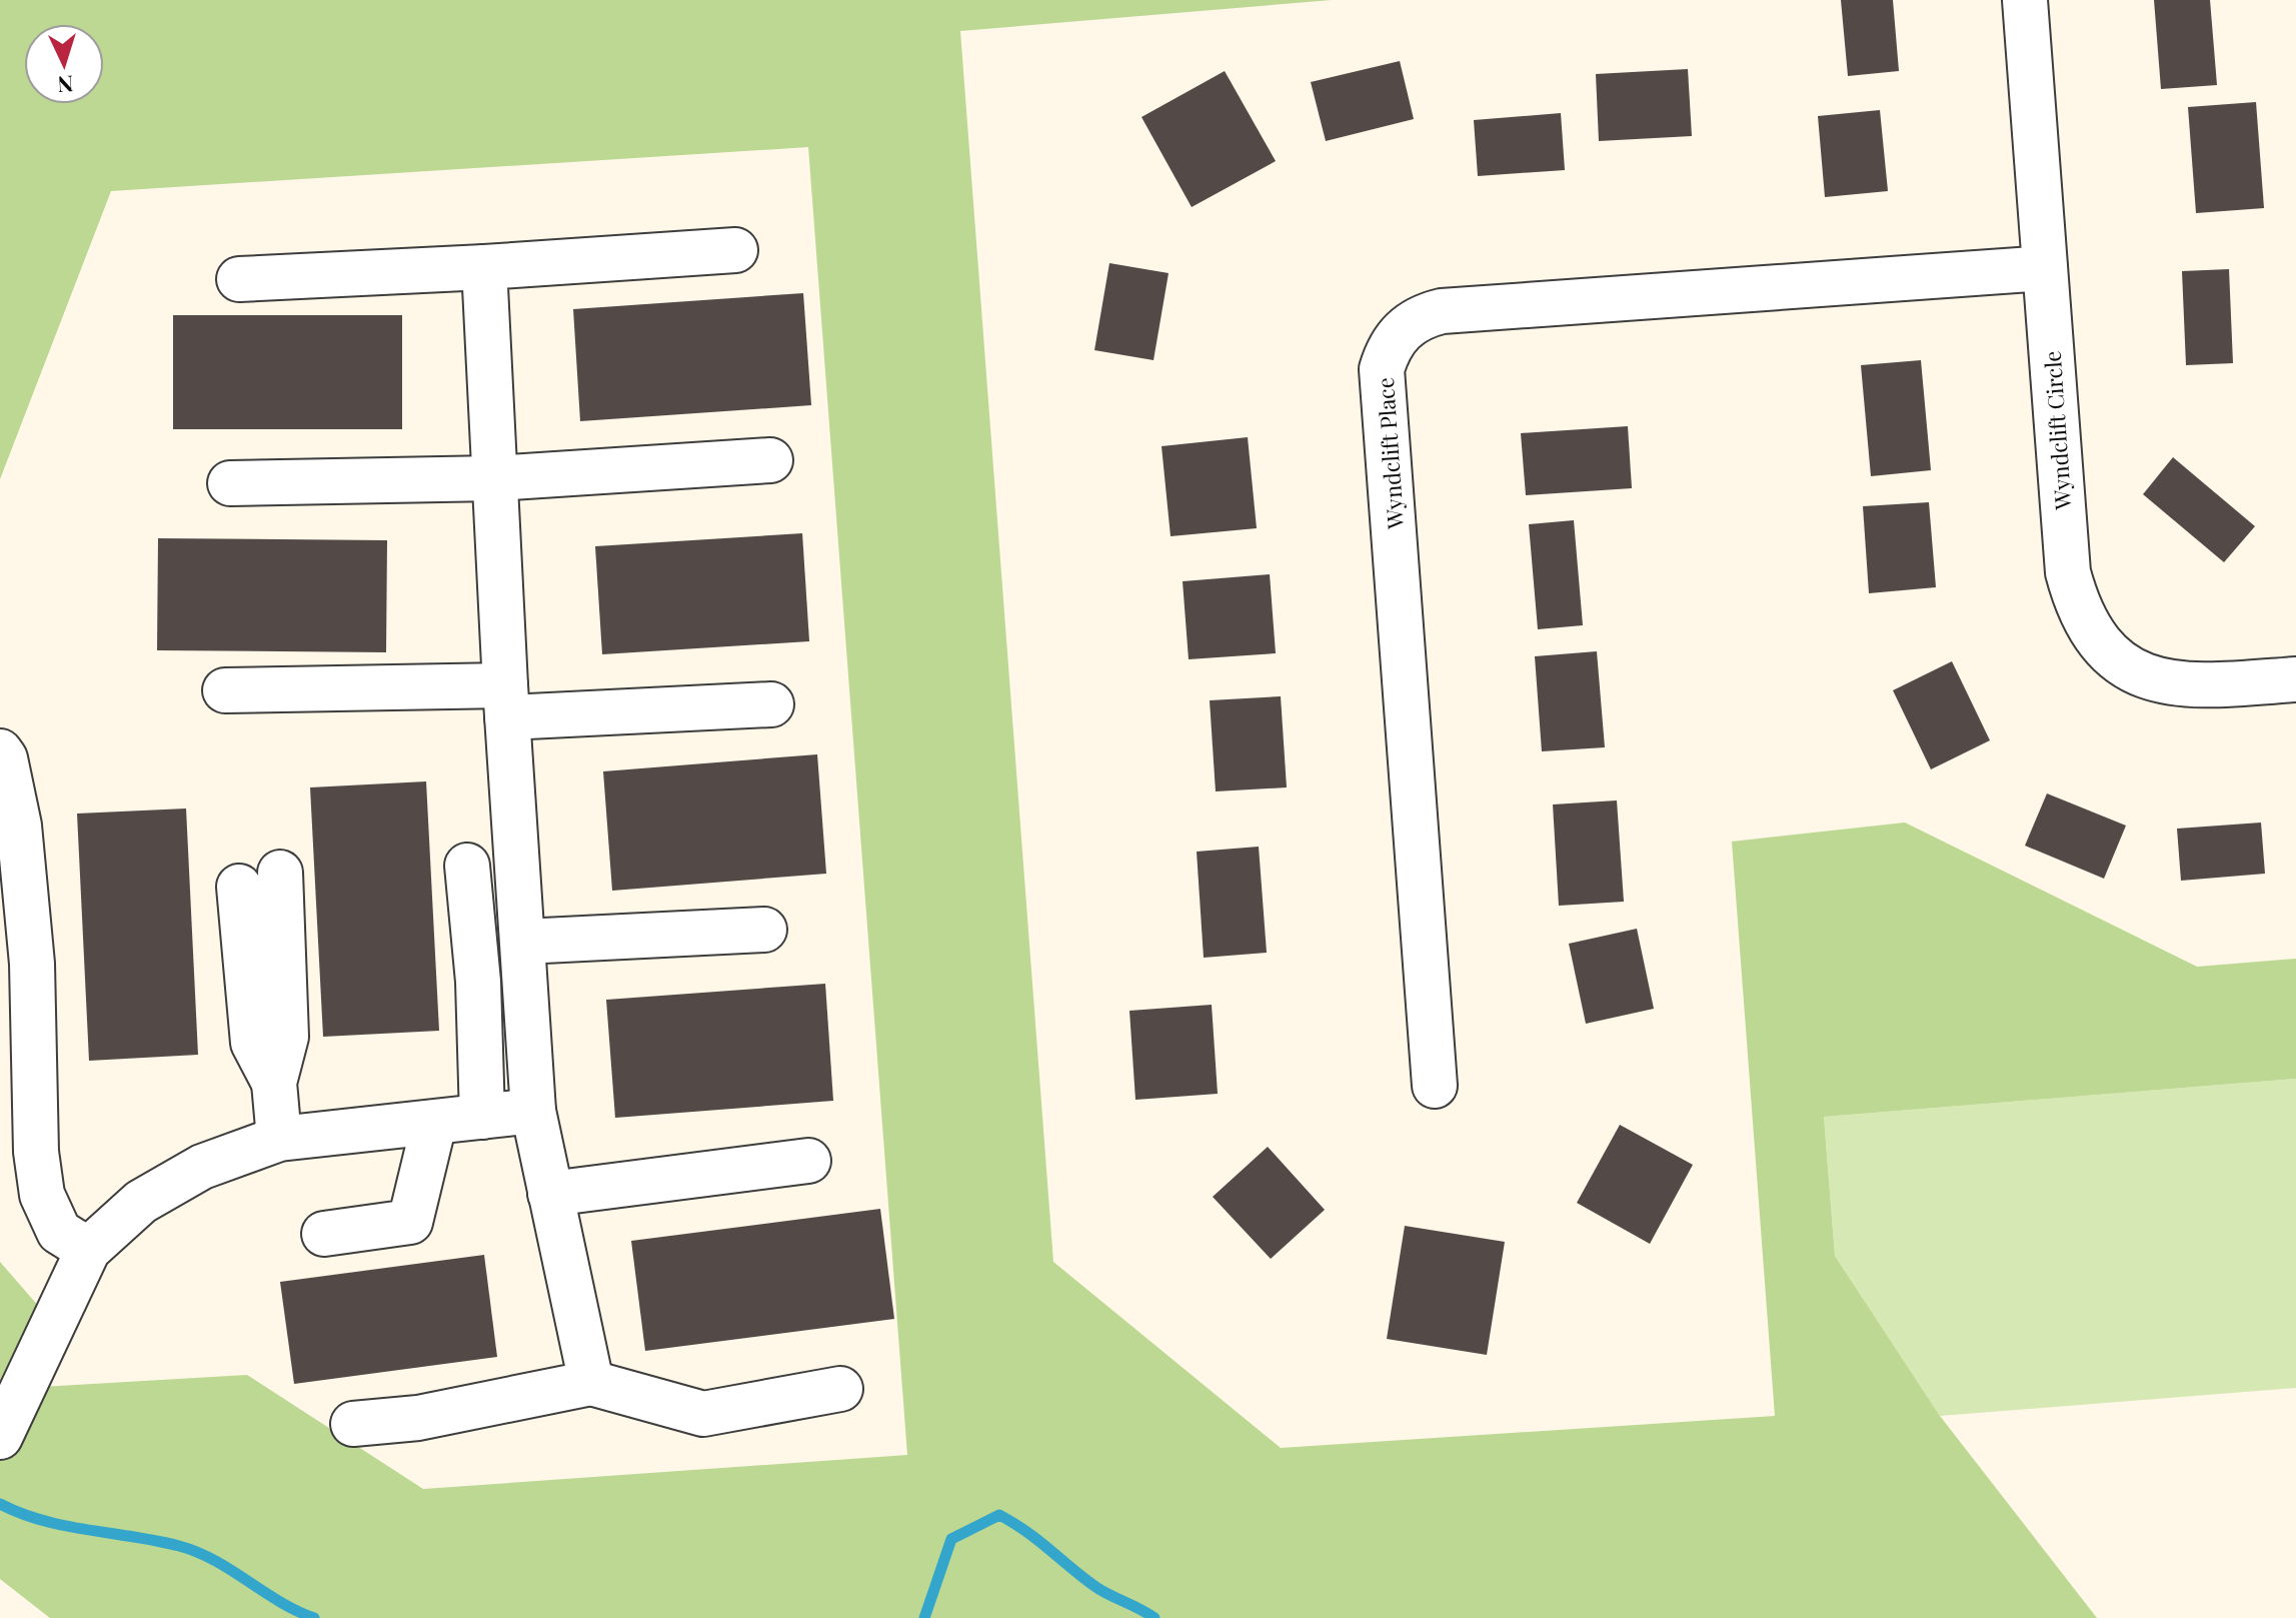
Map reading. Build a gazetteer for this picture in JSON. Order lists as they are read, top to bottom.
{
  "streets": {
    "street": ["Wyndclift Circle", "Wyndclift Place"]
  },
  "crossings": [
    ["Wyndclift Circle", "Wyndclift Place"]
  ],
  "north": "bottom"
}
